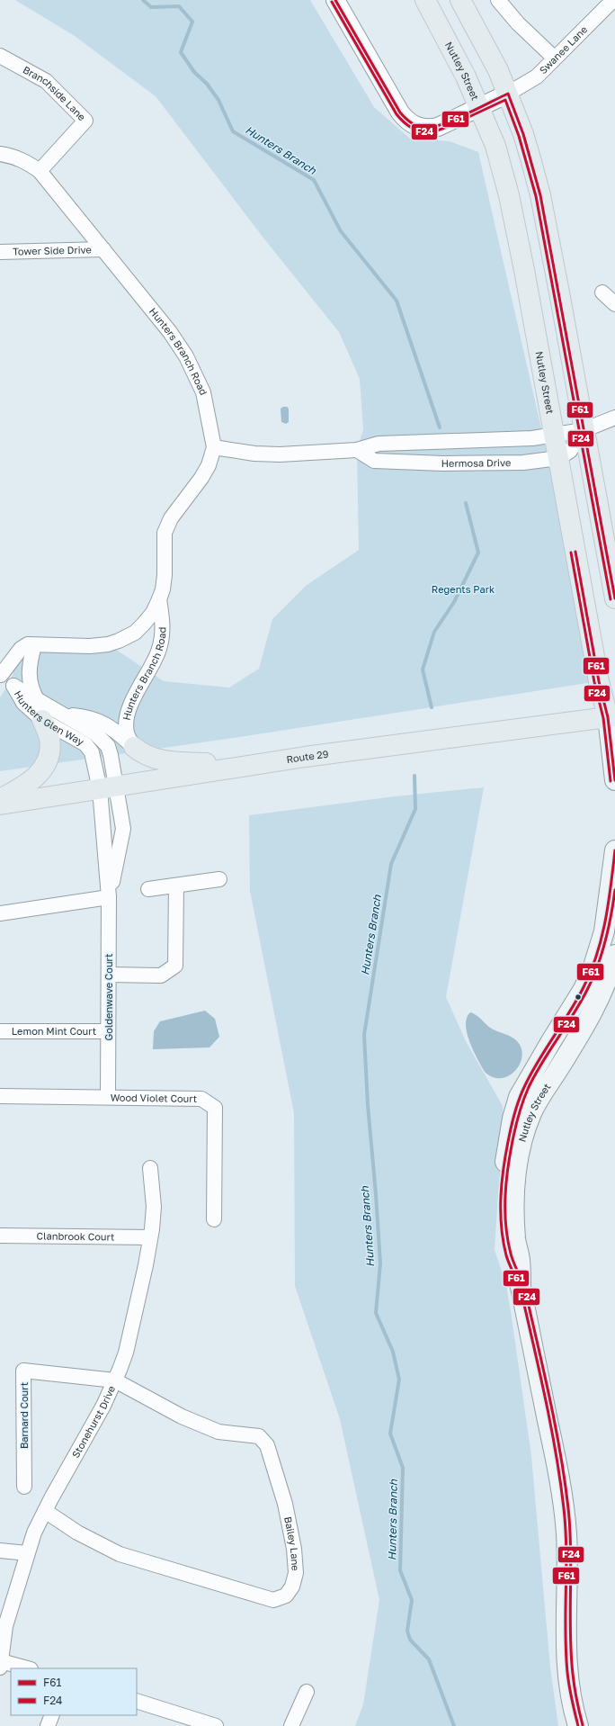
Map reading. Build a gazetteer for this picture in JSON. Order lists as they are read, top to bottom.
{
  "streets": {
    "main road": ["Nutley Street", "Route 29"],
    "street": [
      "Swanee Lane",
      "Branchside Lane",
      "Tower Side Drive",
      "Hunters Branch Road",
      "Hermosa Drive",
      "Hunters Glen Way",
      "Goldenwave Court",
      "Lemon Mint Court",
      "Wood Violet Court",
      "Clanbrook Court",
      "Barnard Court",
      "Stonehurst Drive",
      "Bailey Lane"
    ]
  },
  "crossings": [
    ["Nutley Street", "Hermosa Drive"],
    ["Nutley Street", "Route 29"],
    ["Branchside Lane", "Hunters Branch Road"],
    ["Tower Side Drive", "Hunters Branch Road"],
    ["Hunters Branch Road", "Hermosa Drive"],
    ["Hunters Branch Road", "Hunters Glen Way"],
    ["Hunters Glen Way", "Route 29"],
    ["Hunters Glen Way", "Goldenwave Court"],
    ["Route 29", "Goldenwave Court"],
    ["Goldenwave Court", "Lemon Mint Court"],
    ["Goldenwave Court", "Wood Violet Court"],
    ["Clanbrook Court", "Stonehurst Drive"],
    ["Barnard Court", "Stonehurst Drive"],
    ["Barnard Court", "Bailey Lane"],
    ["Stonehurst Drive", "Bailey Lane"]
  ],
  "water": ["Hunters Branch"],
  "parks": ["Regents Park"],
  "lines": ["transit line F61", "transit line F24"],
  "legend": ["F61", "F24"]
}
